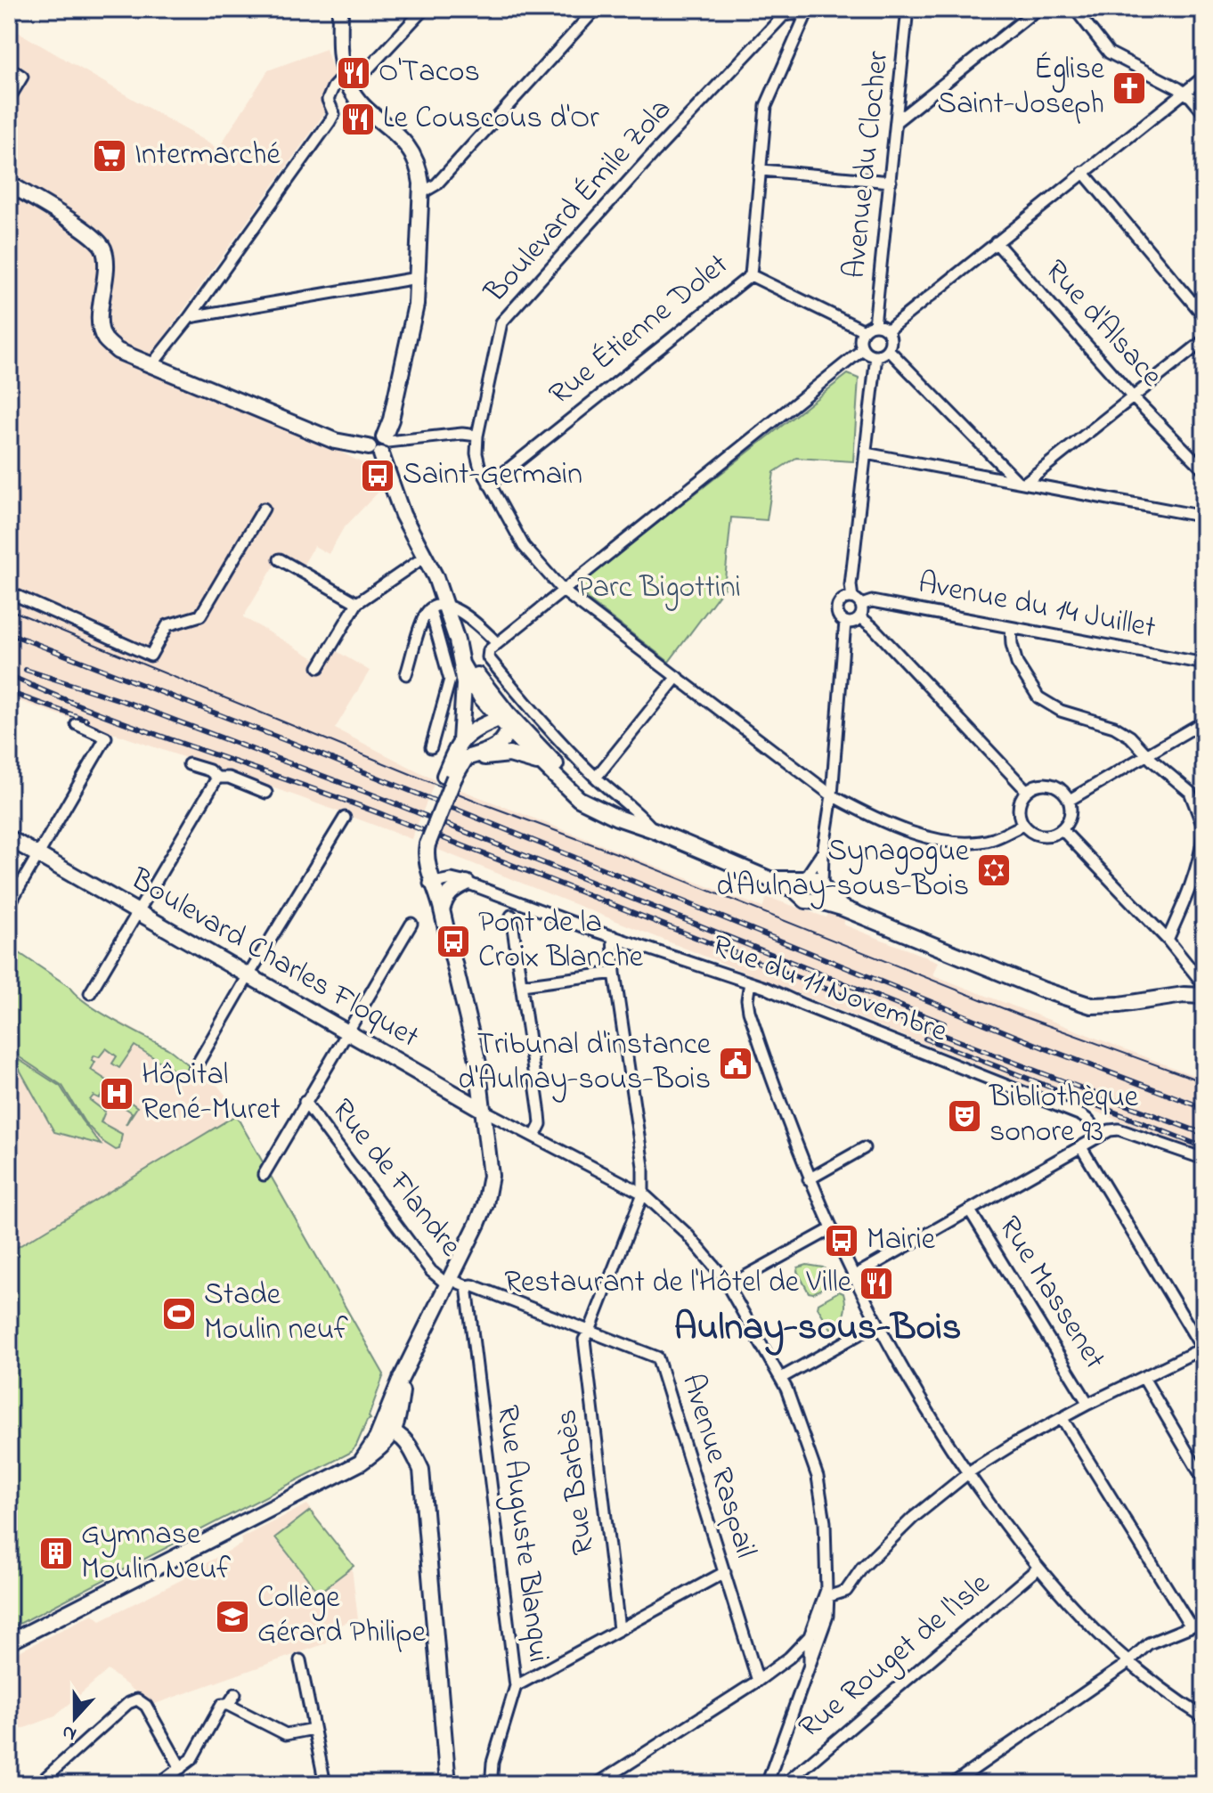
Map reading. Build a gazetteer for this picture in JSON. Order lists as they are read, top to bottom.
{
  "streets": {
    "street": [
      "Avenue du Clocher",
      "Boulevard Émile Zola",
      "Rue d'Alsace",
      "Rue Étienne Dolet",
      "Avenue du 14 Juillet",
      "Boulevard Charles Floquet",
      "Rue du 11 Novembre",
      "Rue de Flandre",
      "Rue Massenet",
      "Avenue Raspail",
      "Rue Barbès",
      "Rue Auguste Blanqui",
      "Rue Rouget de l'Isle"
    ]
  },
  "crossings": [
    ["Boulevard Émile Zola", "Rue Étienne Dolet"],
    ["Boulevard Charles Floquet", "Rue Barbès"],
    ["Boulevard Charles Floquet", "Rue Rouget de l'Isle"],
    ["Rue de Flandre", "Avenue Raspail"],
    ["Avenue Raspail", "Rue Barbès"],
    ["Avenue Raspail", "Rue Auguste Blanqui"]
  ],
  "districts": ["Aulnay-sous-Bois"],
  "parks": ["Parc Bigottini"],
  "places": {
    "restaurant": ["O'Tacos", "Le Couscous d'Or", "Restaurant de l'Hôtel de Ville"],
    "church": ["Église Saint-Joseph"],
    "supermarket": ["Intermarché"],
    "bus stop": ["Saint-Germain", "Pont de la Croix Blanche", "Mairie"],
    "synagogue": ["Synagogue d'Aulnay-sous-Bois"],
    "public building": ["Tribunal d'instance d'Aulnay-sous-Bois"],
    "hospital": ["Hôpital René-Muret"],
    "theatre": ["Bibliothèque sonore 93"],
    "sports": ["Stade Moulin neuf"],
    "building": ["Gymnase Moulin Neuf"],
    "school or university": ["Collège Gérard Philipe"]
  },
  "north": "bottom"
}
